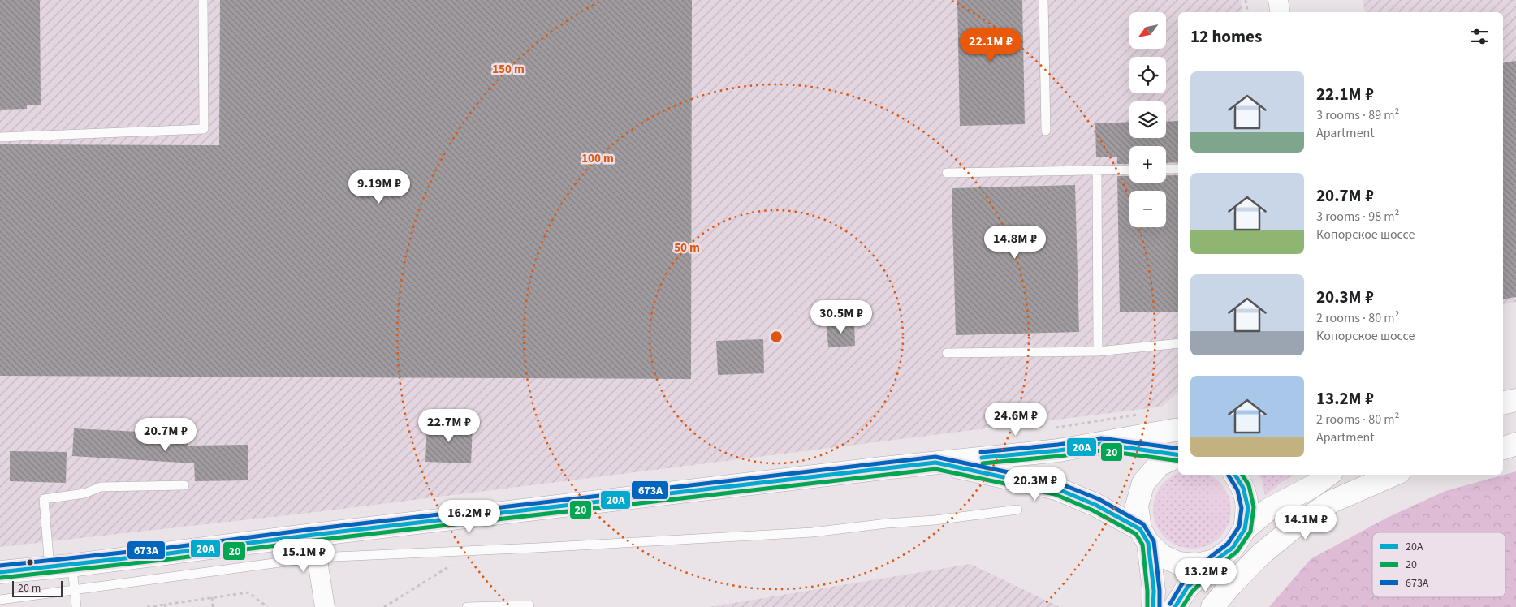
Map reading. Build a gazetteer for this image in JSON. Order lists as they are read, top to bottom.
{
  "lines": ["transit line 673А", "transit line 20А", "transit line 20"],
  "legend": ["20А", "20", "673А"],
  "scale_bar": "20 m",
  "north": "bottom left",
  "page": {
    "map_buttons": ["+", "−"],
    "heading": "12 homes",
    "price": [
      "22.1M ₽",
      "9.19M ₽",
      "14.8M ₽",
      "30.5M ₽",
      "24.6M ₽",
      "22.7M ₽",
      "20.7M ₽",
      "20.3M ₽",
      "16.2M ₽",
      "14.1M ₽",
      "15.1M ₽",
      "13.2M ₽"
    ],
    "list": [
      {
        "name": "22.1M ₽",
        "note": "3 rooms · 89 m² · Apartment"
      },
      {
        "name": "20.7M ₽",
        "note": "3 rooms · 98 m² · Копорское шоссе"
      },
      {
        "name": "20.3M ₽",
        "note": "2 rooms · 80 m² · Копорское шоссе"
      },
      {
        "name": "13.2M ₽",
        "note": "2 rooms · 80 m² · Apartment"
      }
    ],
    "scale": "20 m"
  },
  "rings": ["150 m", "100 m", "50 m"]
}
